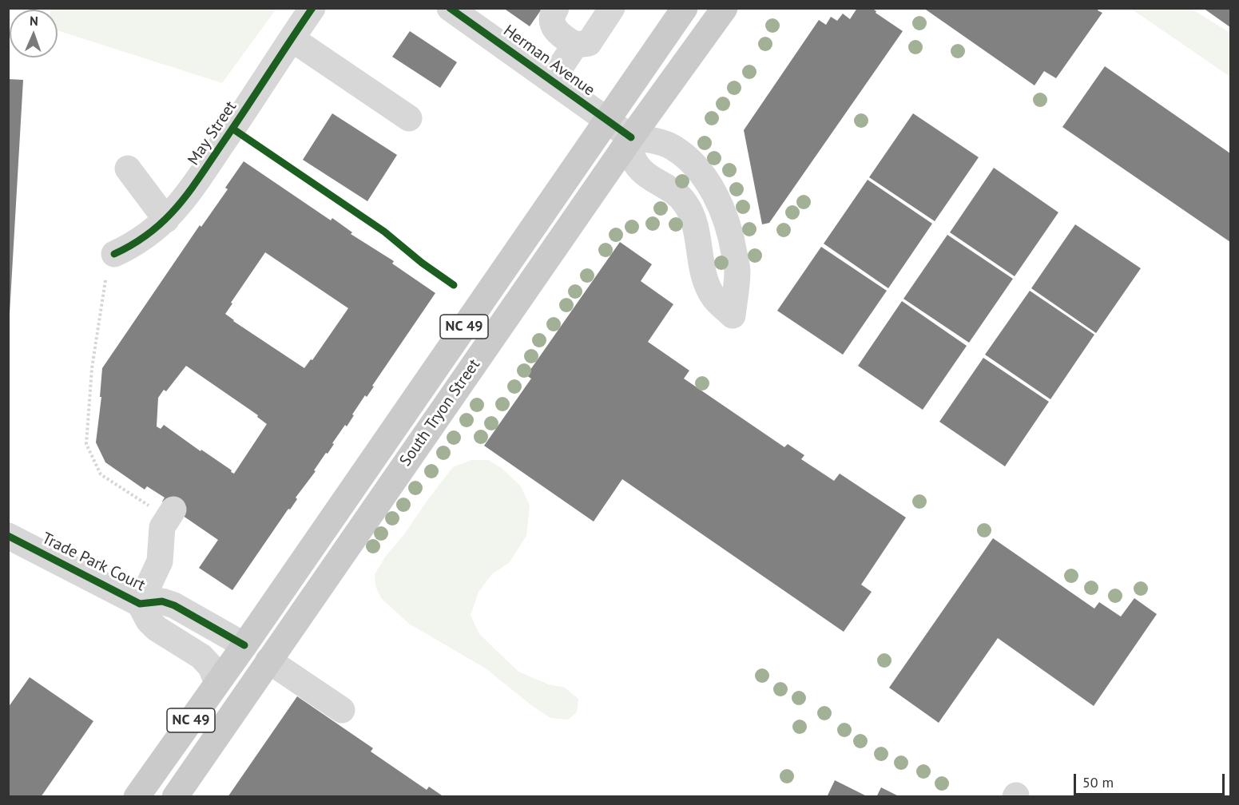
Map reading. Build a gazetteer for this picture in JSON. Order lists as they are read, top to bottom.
{
  "streets": {
    "main road": ["NC 49", "South Tryon Street", "Trade Park Court"],
    "street": ["Herman Avenue", "May Street"]
  },
  "crossings": [
    ["Herman Avenue", "South Tryon Street"],
    ["South Tryon Street", "Trade Park Court"]
  ],
  "scale_bar": "50 m",
  "north": "top"
}
